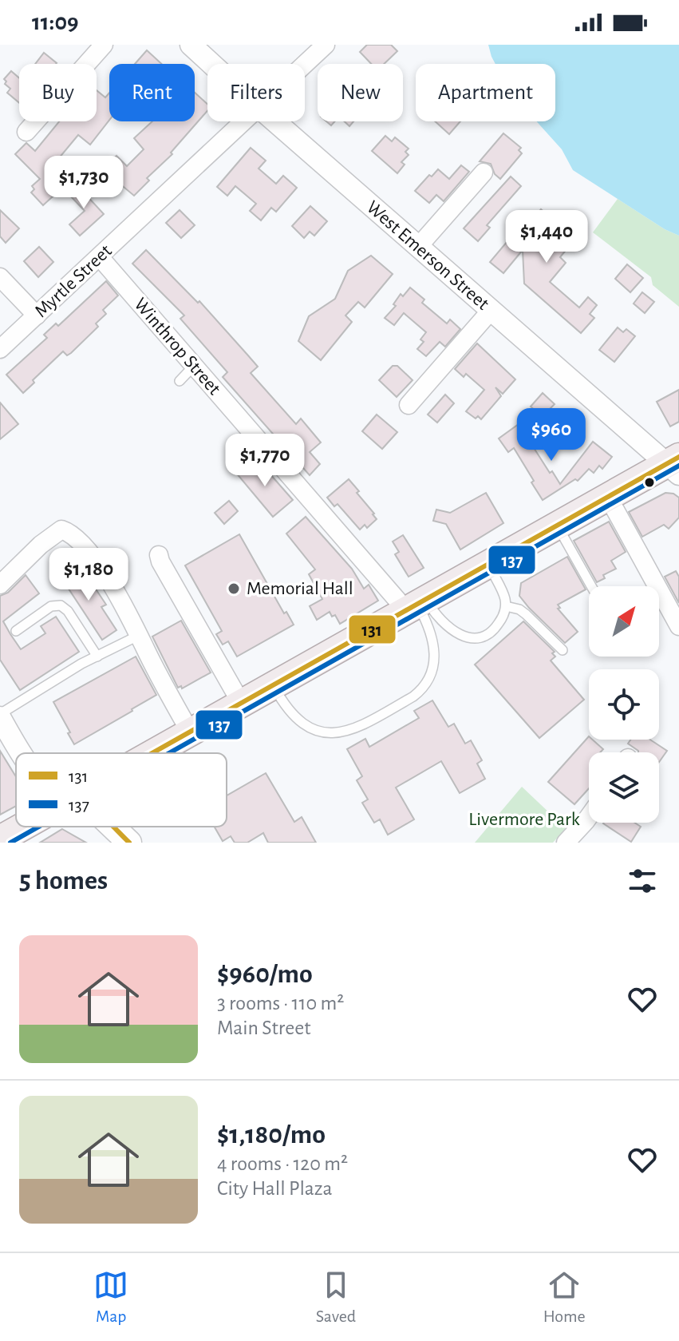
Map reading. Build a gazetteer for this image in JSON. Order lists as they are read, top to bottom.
{
  "streets": {
    "street": ["West Emerson Street", "Myrtle Street", "Winthrop Street"]
  },
  "crossings": [
    ["Myrtle Street", "Winthrop Street"]
  ],
  "parks": ["Livermore Park"],
  "places": ["Memorial Hall"],
  "lines": ["transit line 131", "transit line 137"],
  "legend": ["131", "137"],
  "north": "top right",
  "page": {
    "status": "11:09",
    "chip": [
      "Buy",
      "Rent",
      "Filters",
      "New",
      "Apartment"
    ],
    "price": [
      "$1,730",
      "$1,440",
      "$960",
      "$1,770",
      "$1,180"
    ],
    "heading": "5 homes",
    "list": [
      {
        "name": "$960/mo",
        "note": "3 rooms · 110 m² · Main Street"
      },
      {
        "name": "$1,180/mo",
        "note": "4 rooms · 120 m² · City Hall Plaza"
      }
    ],
    "tabs": ["Map", "Saved", "Home"]
  }
}
